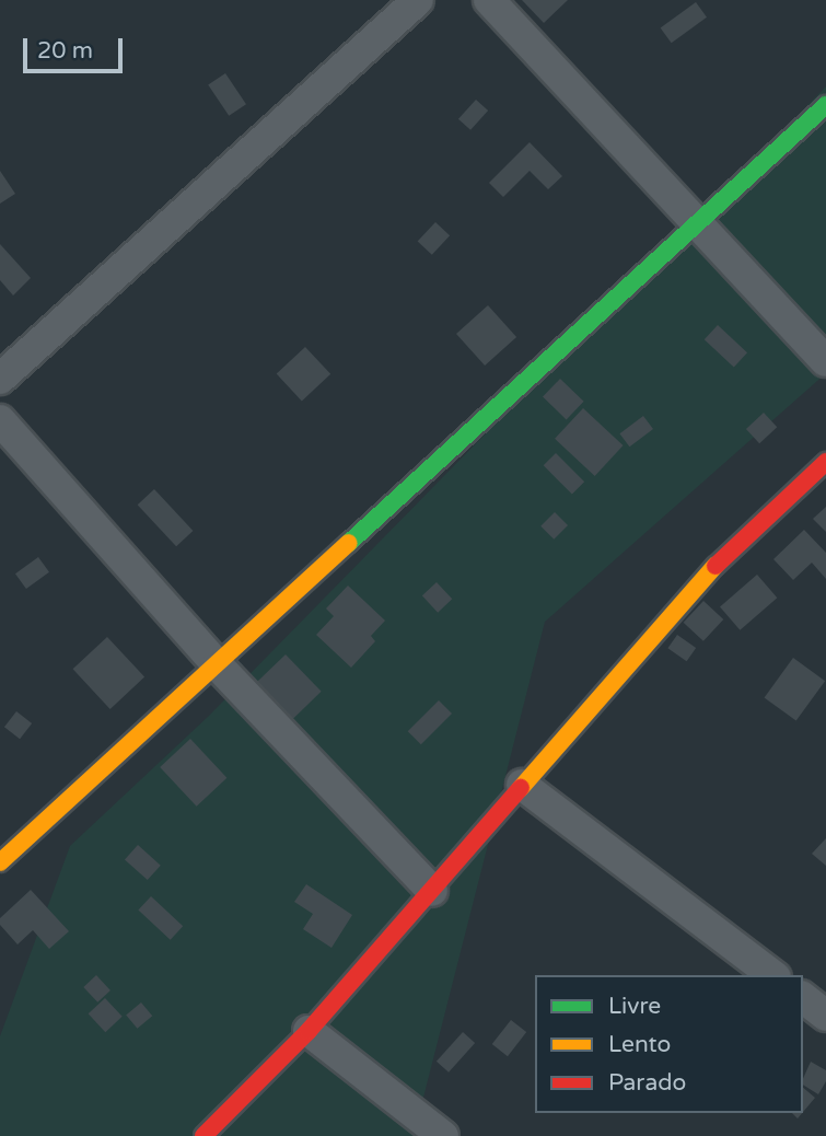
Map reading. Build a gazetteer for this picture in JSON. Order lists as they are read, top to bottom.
{
  "legend": ["Livre", "Lento", "Parado"],
  "scale_bar": "20 m"
}
